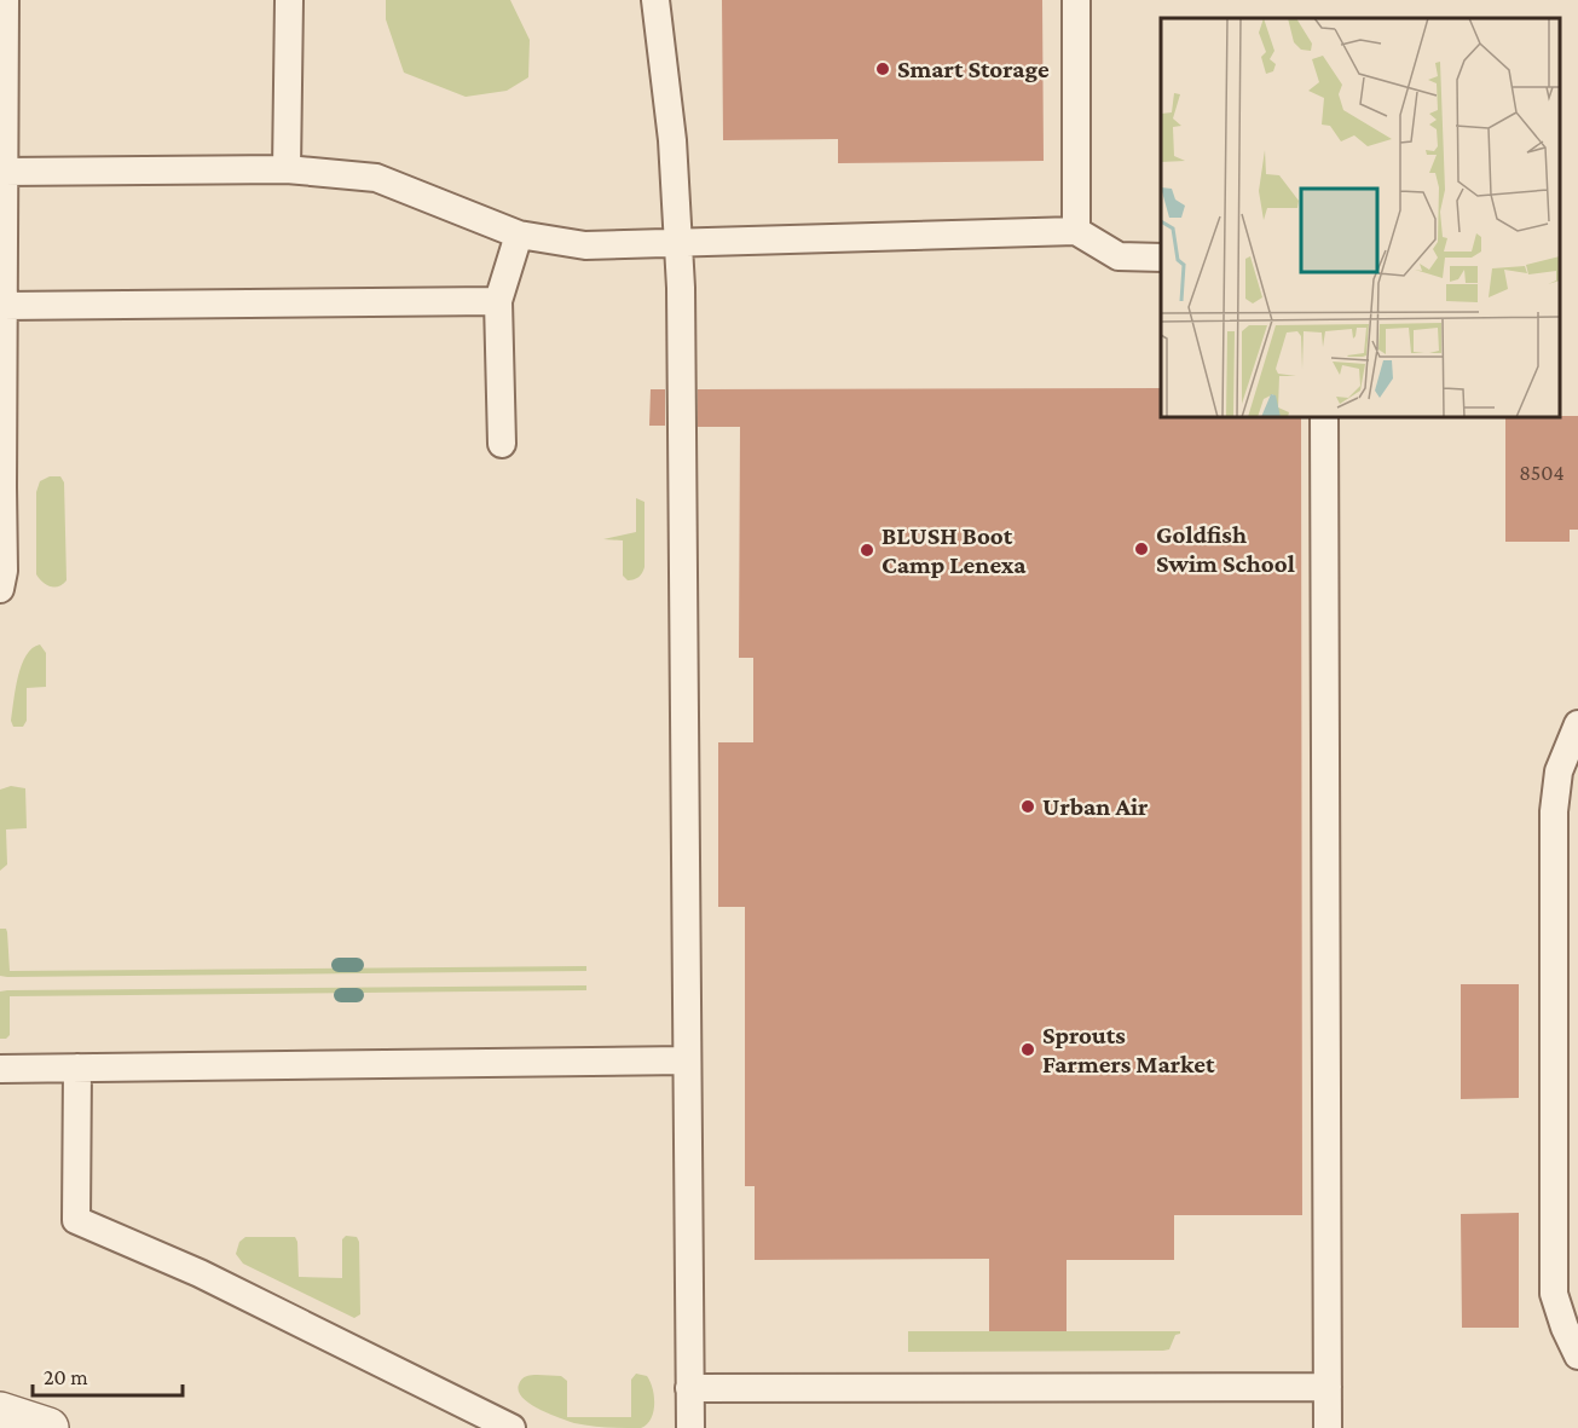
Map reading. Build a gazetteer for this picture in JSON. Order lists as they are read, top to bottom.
{
  "places": [
    "Smart Storage",
    "Goldfish Swim School",
    "BLUSH Boot Camp Lenexa",
    "Urban Air",
    "Sprouts Farmers Market"
  ],
  "house_numbers": ["8504"],
  "scale_bar": "20 m"
}
